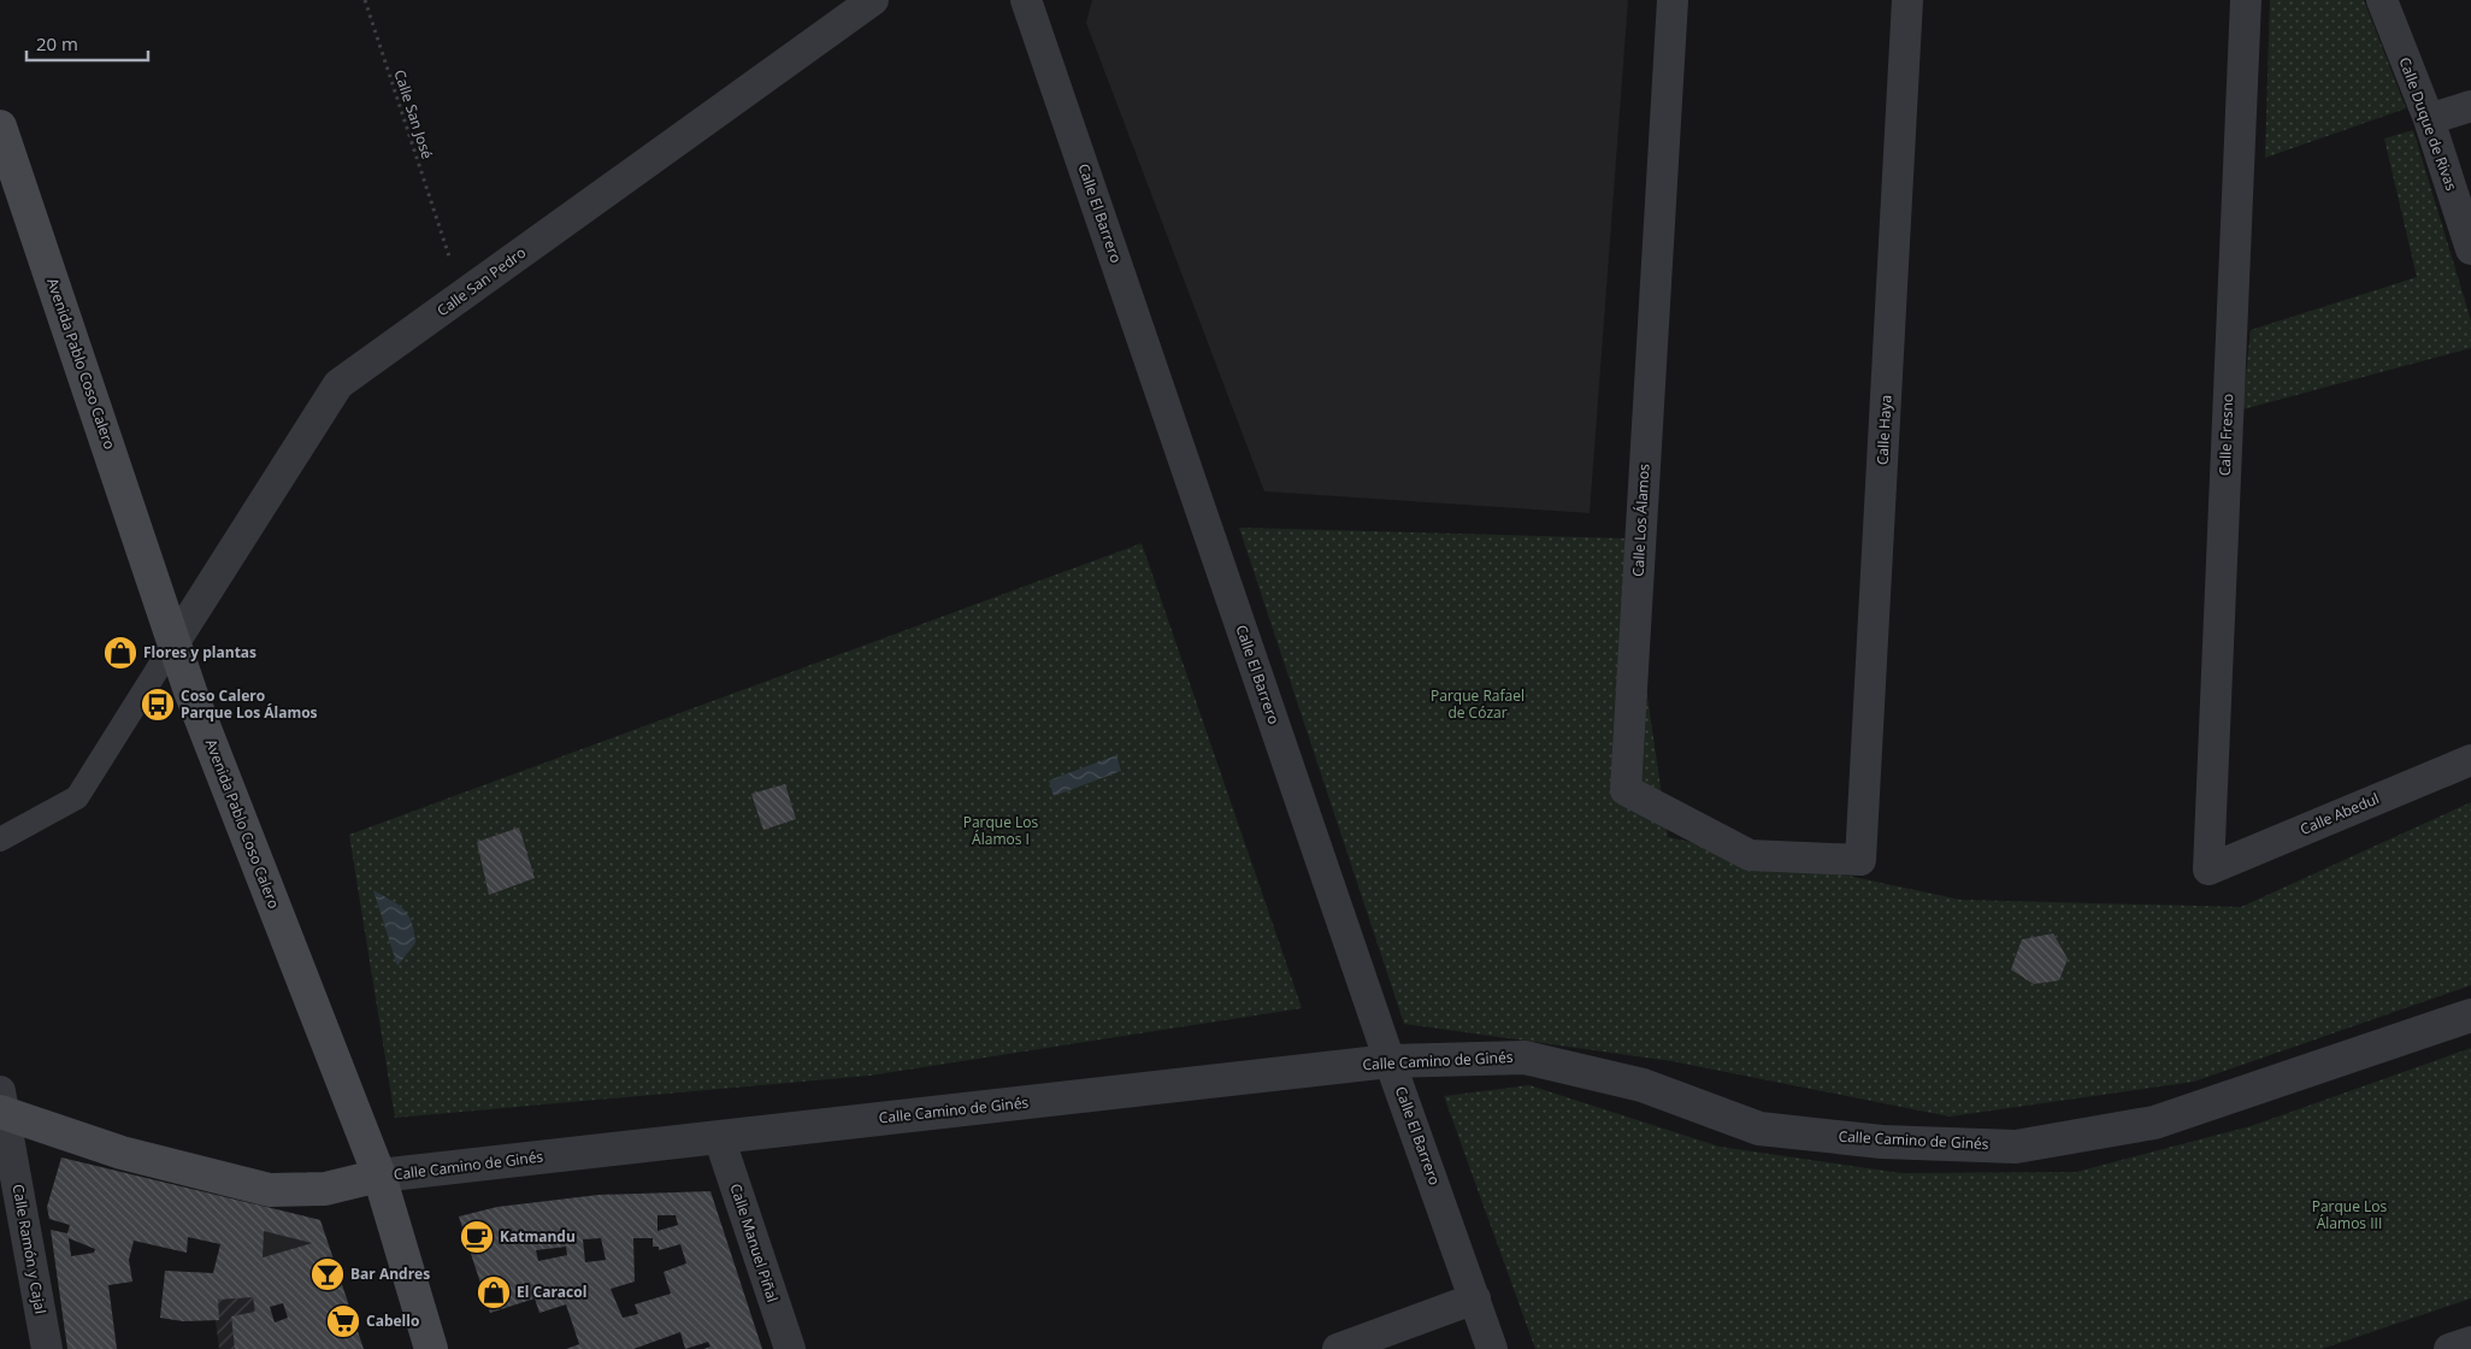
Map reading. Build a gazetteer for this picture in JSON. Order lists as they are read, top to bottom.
{
  "streets": {
    "main road": ["Avenida Pablo Coso Calero"],
    "street": [
      "Calle Duque de Rivas",
      "Calle El Barrero",
      "Calle San Pedro",
      "Calle Haya",
      "Calle Fresno",
      "Calle Los Álamos",
      "Calle Abedul",
      "Calle Camino de Ginés",
      "Calle Manuel Piñal",
      "Calle Ramón y Cajal"
    ],
    "path": ["Calle San José"]
  },
  "crossings": [
    ["Calle El Barrero", "Calle Camino de Ginés"],
    ["Calle San Pedro", "Avenida Pablo Coso Calero"],
    ["Avenida Pablo Coso Calero", "Calle Camino de Ginés"],
    ["Calle Haya", "Calle Los Álamos"],
    ["Calle Fresno", "Calle Abedul"],
    ["Calle Camino de Ginés", "Calle Manuel Piñal"]
  ],
  "parks": ["Parque Rafael de Cózar", "Parque Los Álamos I", "Parque Los Álamos III"],
  "places": {
    "shop": ["Flores y plantas", "El Caracol"],
    "bus stop": ["Coso Calero Parque Los Álamos"],
    "cafe": ["Katmandu"],
    "bar": ["Bar Andres"],
    "supermarket": ["Cabello"]
  },
  "scale_bar": "20 m"
}
